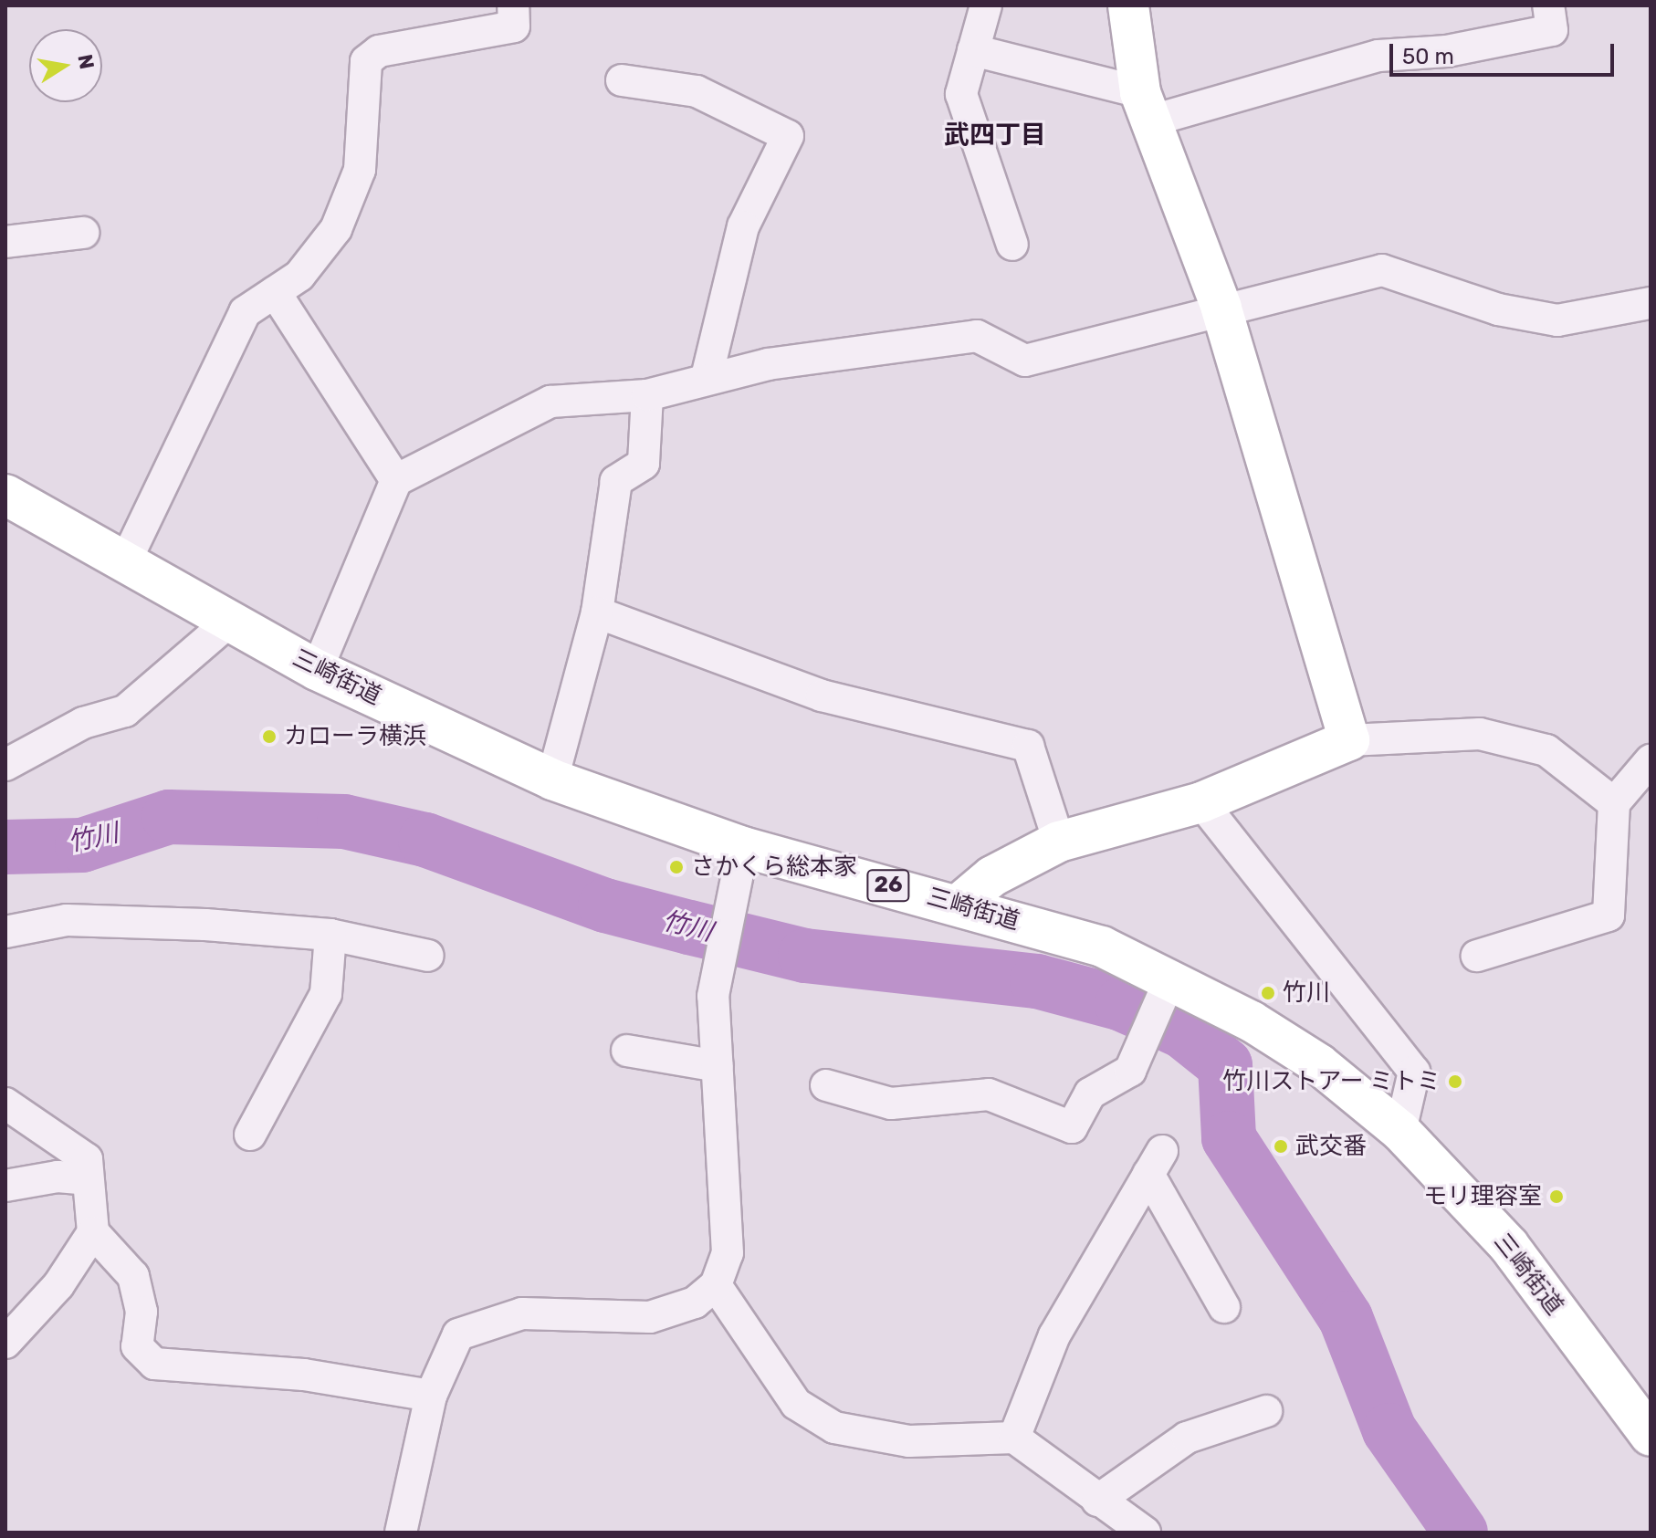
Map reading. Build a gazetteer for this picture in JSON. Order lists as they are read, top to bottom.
{
  "streets": {
    "main road": ["三崎街道", "26"]
  },
  "districts": ["武四丁目"],
  "water": ["竹川"],
  "places": [
    "カローラ横浜",
    "さかくら総本家",
    "竹川",
    "竹川ストアー ミトミ",
    "武交番",
    "モリ理容室"
  ],
  "scale_bar": "50 m",
  "north": "right"
}
